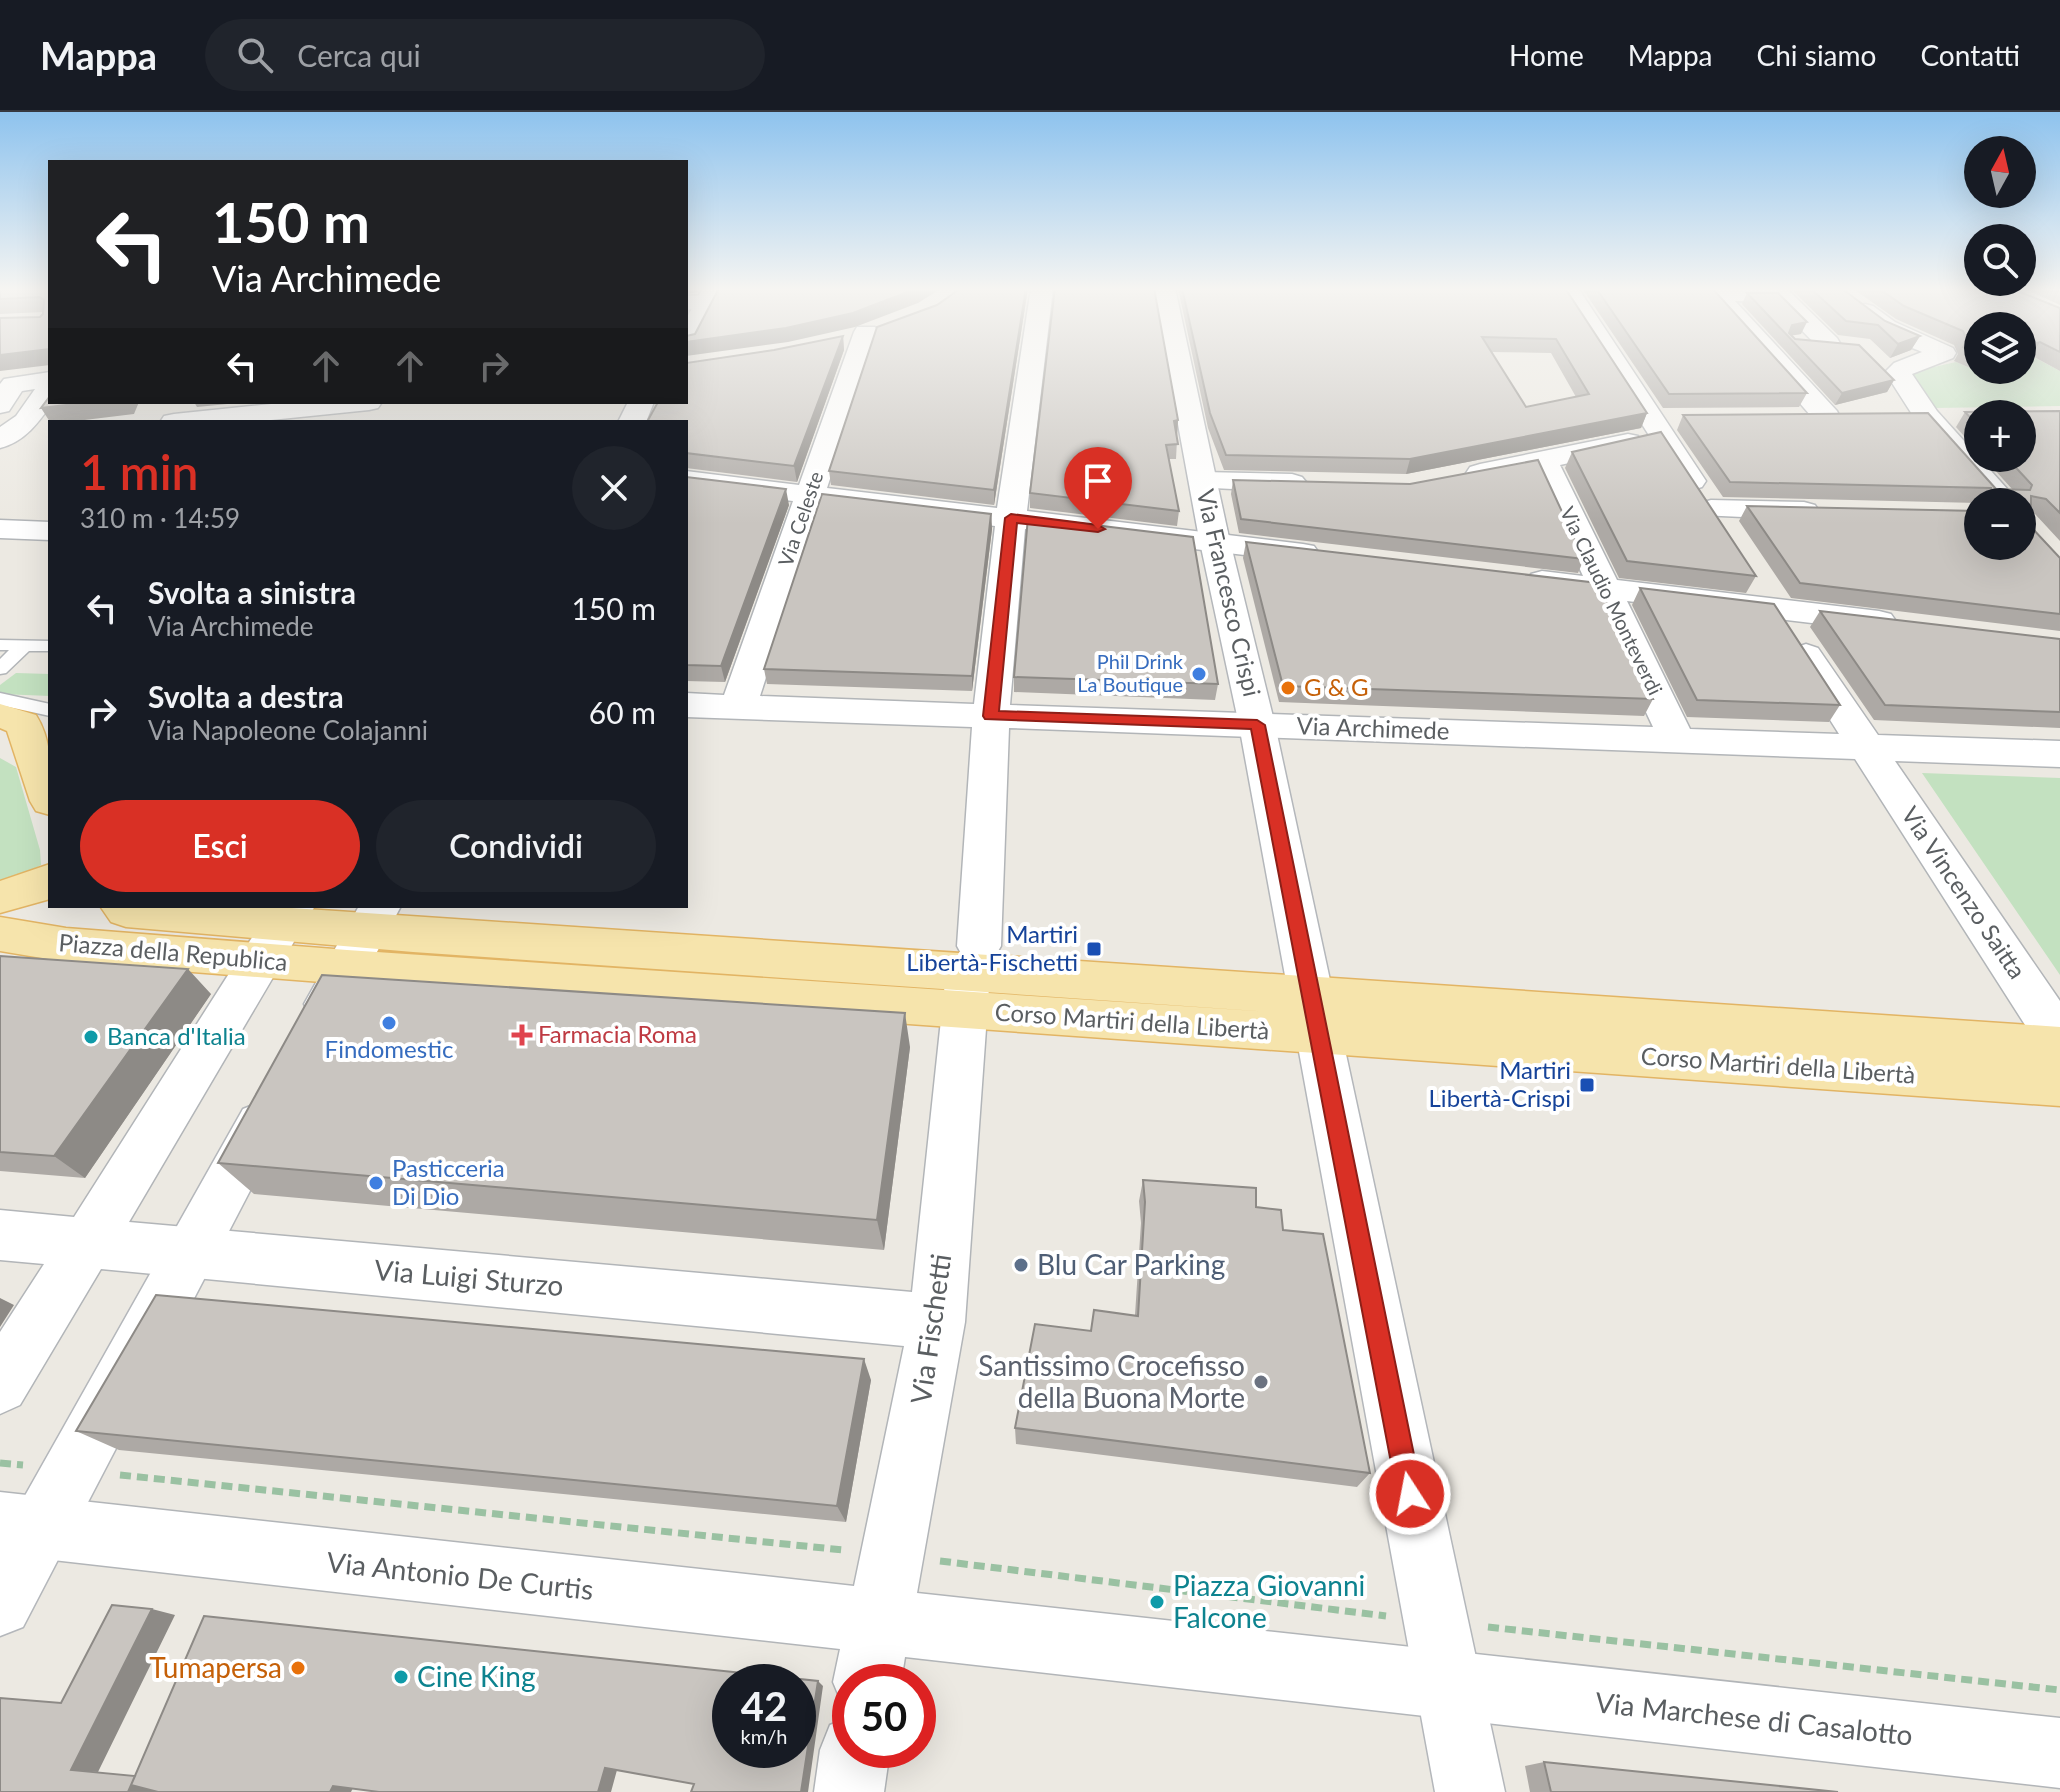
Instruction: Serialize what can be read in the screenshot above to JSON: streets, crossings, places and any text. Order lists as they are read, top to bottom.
{
  "streets": {
    "main road": ["Piazza della Republica", "Corso Martiri della Libertà"],
    "street": [
      "Via Celeste",
      "Via Francesco Crispi",
      "Via Claudio Monteverdi",
      "Via Archimede",
      "Via Vincenzo Saitta",
      "Via Luigi Sturzo",
      "Via Fischetti",
      "Via Antonio De Curtis",
      "Via Marchese di Casalotto"
    ]
  },
  "crossings": [
    ["Via Celeste", "Via Archimede"],
    ["Via Francesco Crispi", "Via Archimede"],
    ["Via Francesco Crispi", "Corso Martiri della Libertà"],
    ["Via Francesco Crispi", "Via Antonio De Curtis"],
    ["Via Francesco Crispi", "Via Marchese di Casalotto"],
    ["Via Claudio Monteverdi", "Via Archimede"],
    ["Via Archimede", "Via Vincenzo Saitta"],
    ["Via Archimede", "Via Fischetti"],
    ["Piazza della Republica", "Corso Martiri della Libertà"],
    ["Corso Martiri della Libertà", "Via Fischetti"],
    ["Via Luigi Sturzo", "Via Fischetti"],
    ["Via Fischetti", "Via Antonio De Curtis"],
    ["Via Antonio De Curtis", "Via Marchese di Casalotto"]
  ],
  "places": {
    "other": [
      "Phil Drink La Boutique",
      "G & G",
      "Findomestic",
      "Banca d'Italia",
      "Pasticceria Di Dio",
      "Blu Car Parking",
      "Santissimo Crocefisso della Buona Morte",
      "Piazza Giovanni Falcone",
      "Tumapersa",
      "Cine King"
    ],
    "transit": ["Martiri Libertà-Fischetti", "Martiri Libertà-Crispi"],
    "health": ["Farmacia Roma"]
  },
  "north": "top",
  "page": {
    "header": "Mappa",
    "search": "Cerca qui",
    "nav": [
      "Home",
      "Mappa",
      "Chi siamo",
      "Contatti"
    ],
    "map_buttons": ["+", "−"],
    "turn": ["150 m", "Via Archimede"],
    "heading": ["1 min", "310 m · 14:59"],
    "list": [
      {
        "name": "Svolta a sinistra",
        "note": "Via Archimede",
        "value": "150 m"
      },
      {
        "name": "Svolta a destra",
        "note": "Via Napoleone Colajanni",
        "value": "60 m"
      }
    ],
    "buttons": ["Esci", "Condividi"],
    "speed": "42 km/h",
    "limit": "50"
  }
}
